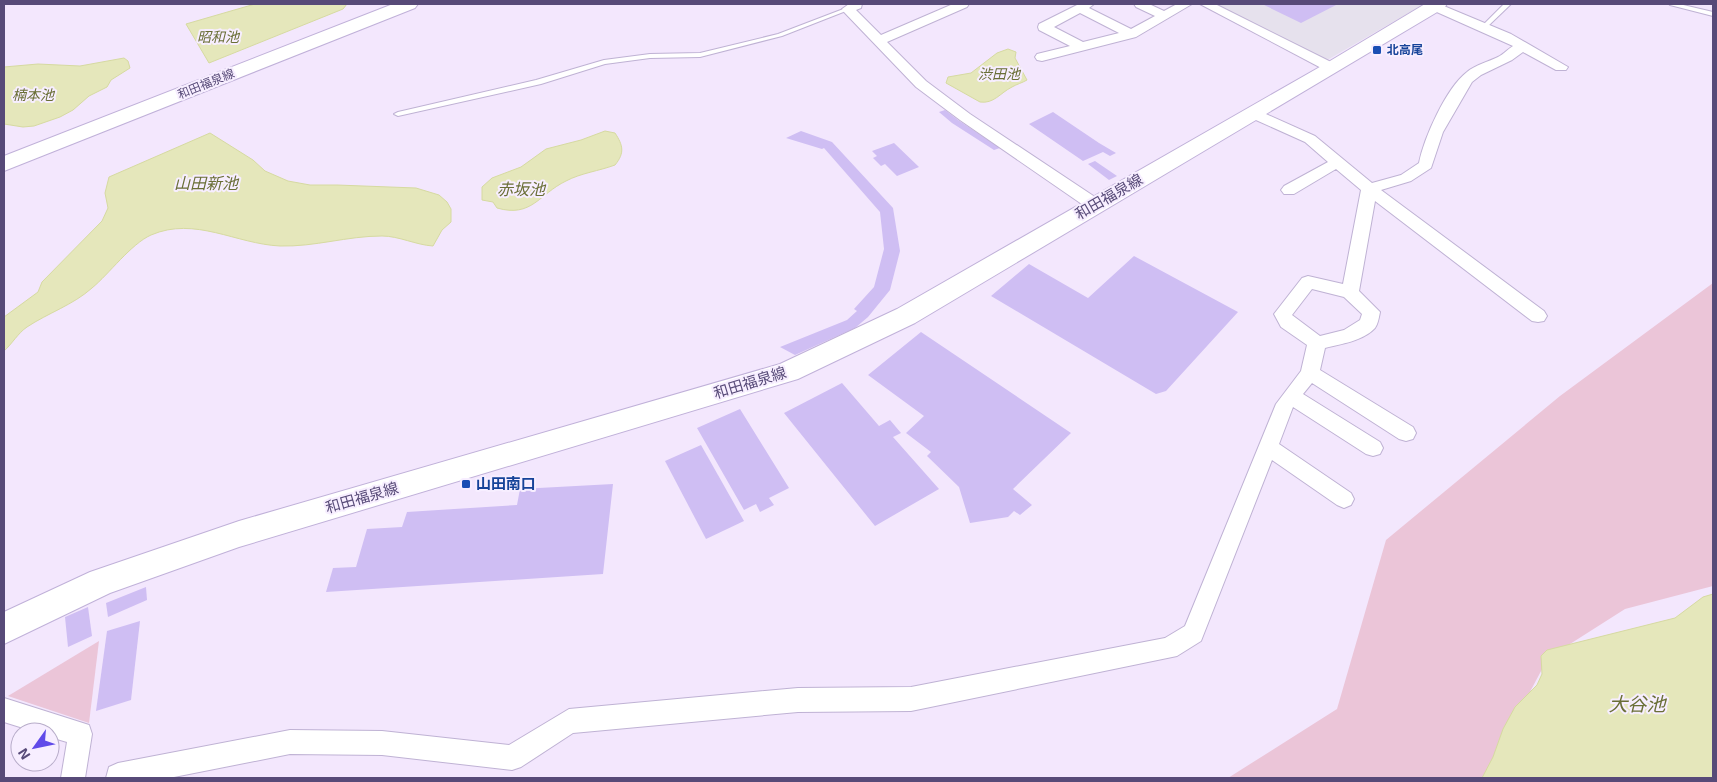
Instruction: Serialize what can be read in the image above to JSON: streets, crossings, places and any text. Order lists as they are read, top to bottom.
{
  "streets": {
    "main road": ["和田福泉線"]
  },
  "water": [
    "昭和池",
    "渋田池",
    "楠本池",
    "山田新池",
    "赤坂池",
    "大谷池"
  ],
  "places": {
    "transit": ["北高尾", "山田南口"]
  },
  "north": "bottom left"
}
